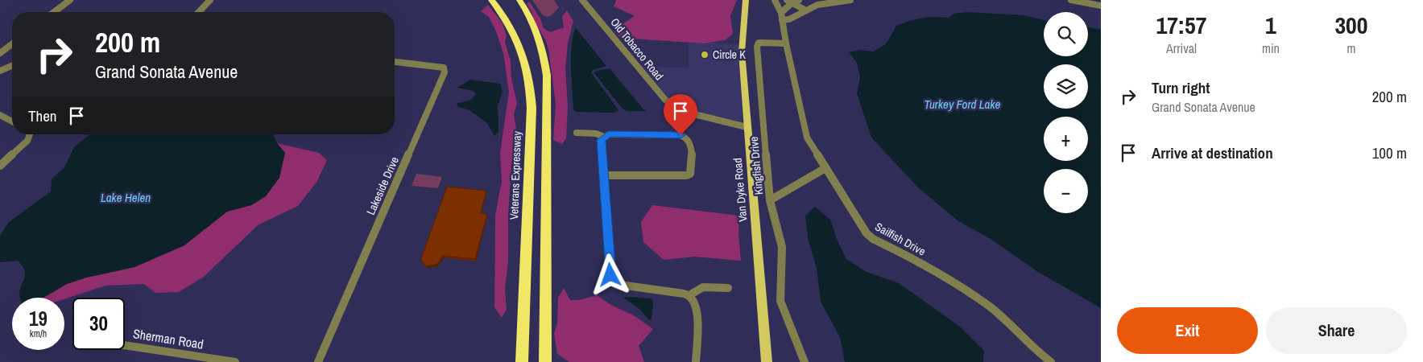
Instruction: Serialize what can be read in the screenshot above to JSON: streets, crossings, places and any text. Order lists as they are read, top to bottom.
{
  "streets": {
    "highway": ["Veterans Expressway"],
    "main road": ["Van Dyke Road"],
    "street": [
      "Old Tobacco Road",
      "Kingfish Drive",
      "Lakeside Drive",
      "Sailfish Drive",
      "Sherman Road"
    ]
  },
  "crossings": [
    ["Old Tobacco Road", "Van Dyke Road"],
    ["Kingfish Drive", "Sailfish Drive"]
  ],
  "water": ["Turkey Ford Lake", "Lake Helen"],
  "places": ["Circle K"],
  "page": {
    "eta": [
      "17:57",
      "Arrival",
      "1",
      "min",
      "300",
      "m"
    ],
    "map_buttons": ["+", "−"],
    "turn": ["200 m", "Grand Sonata Avenue"],
    "list": [
      {
        "name": "Turn right",
        "note": "Grand Sonata Avenue",
        "value": "200 m"
      },
      {
        "name": "Arrive at destination",
        "value": "100 m"
      }
    ],
    "then": "Then",
    "speed": "19 km/h",
    "limit": "30",
    "buttons": ["Exit", "Share"]
  }
}
